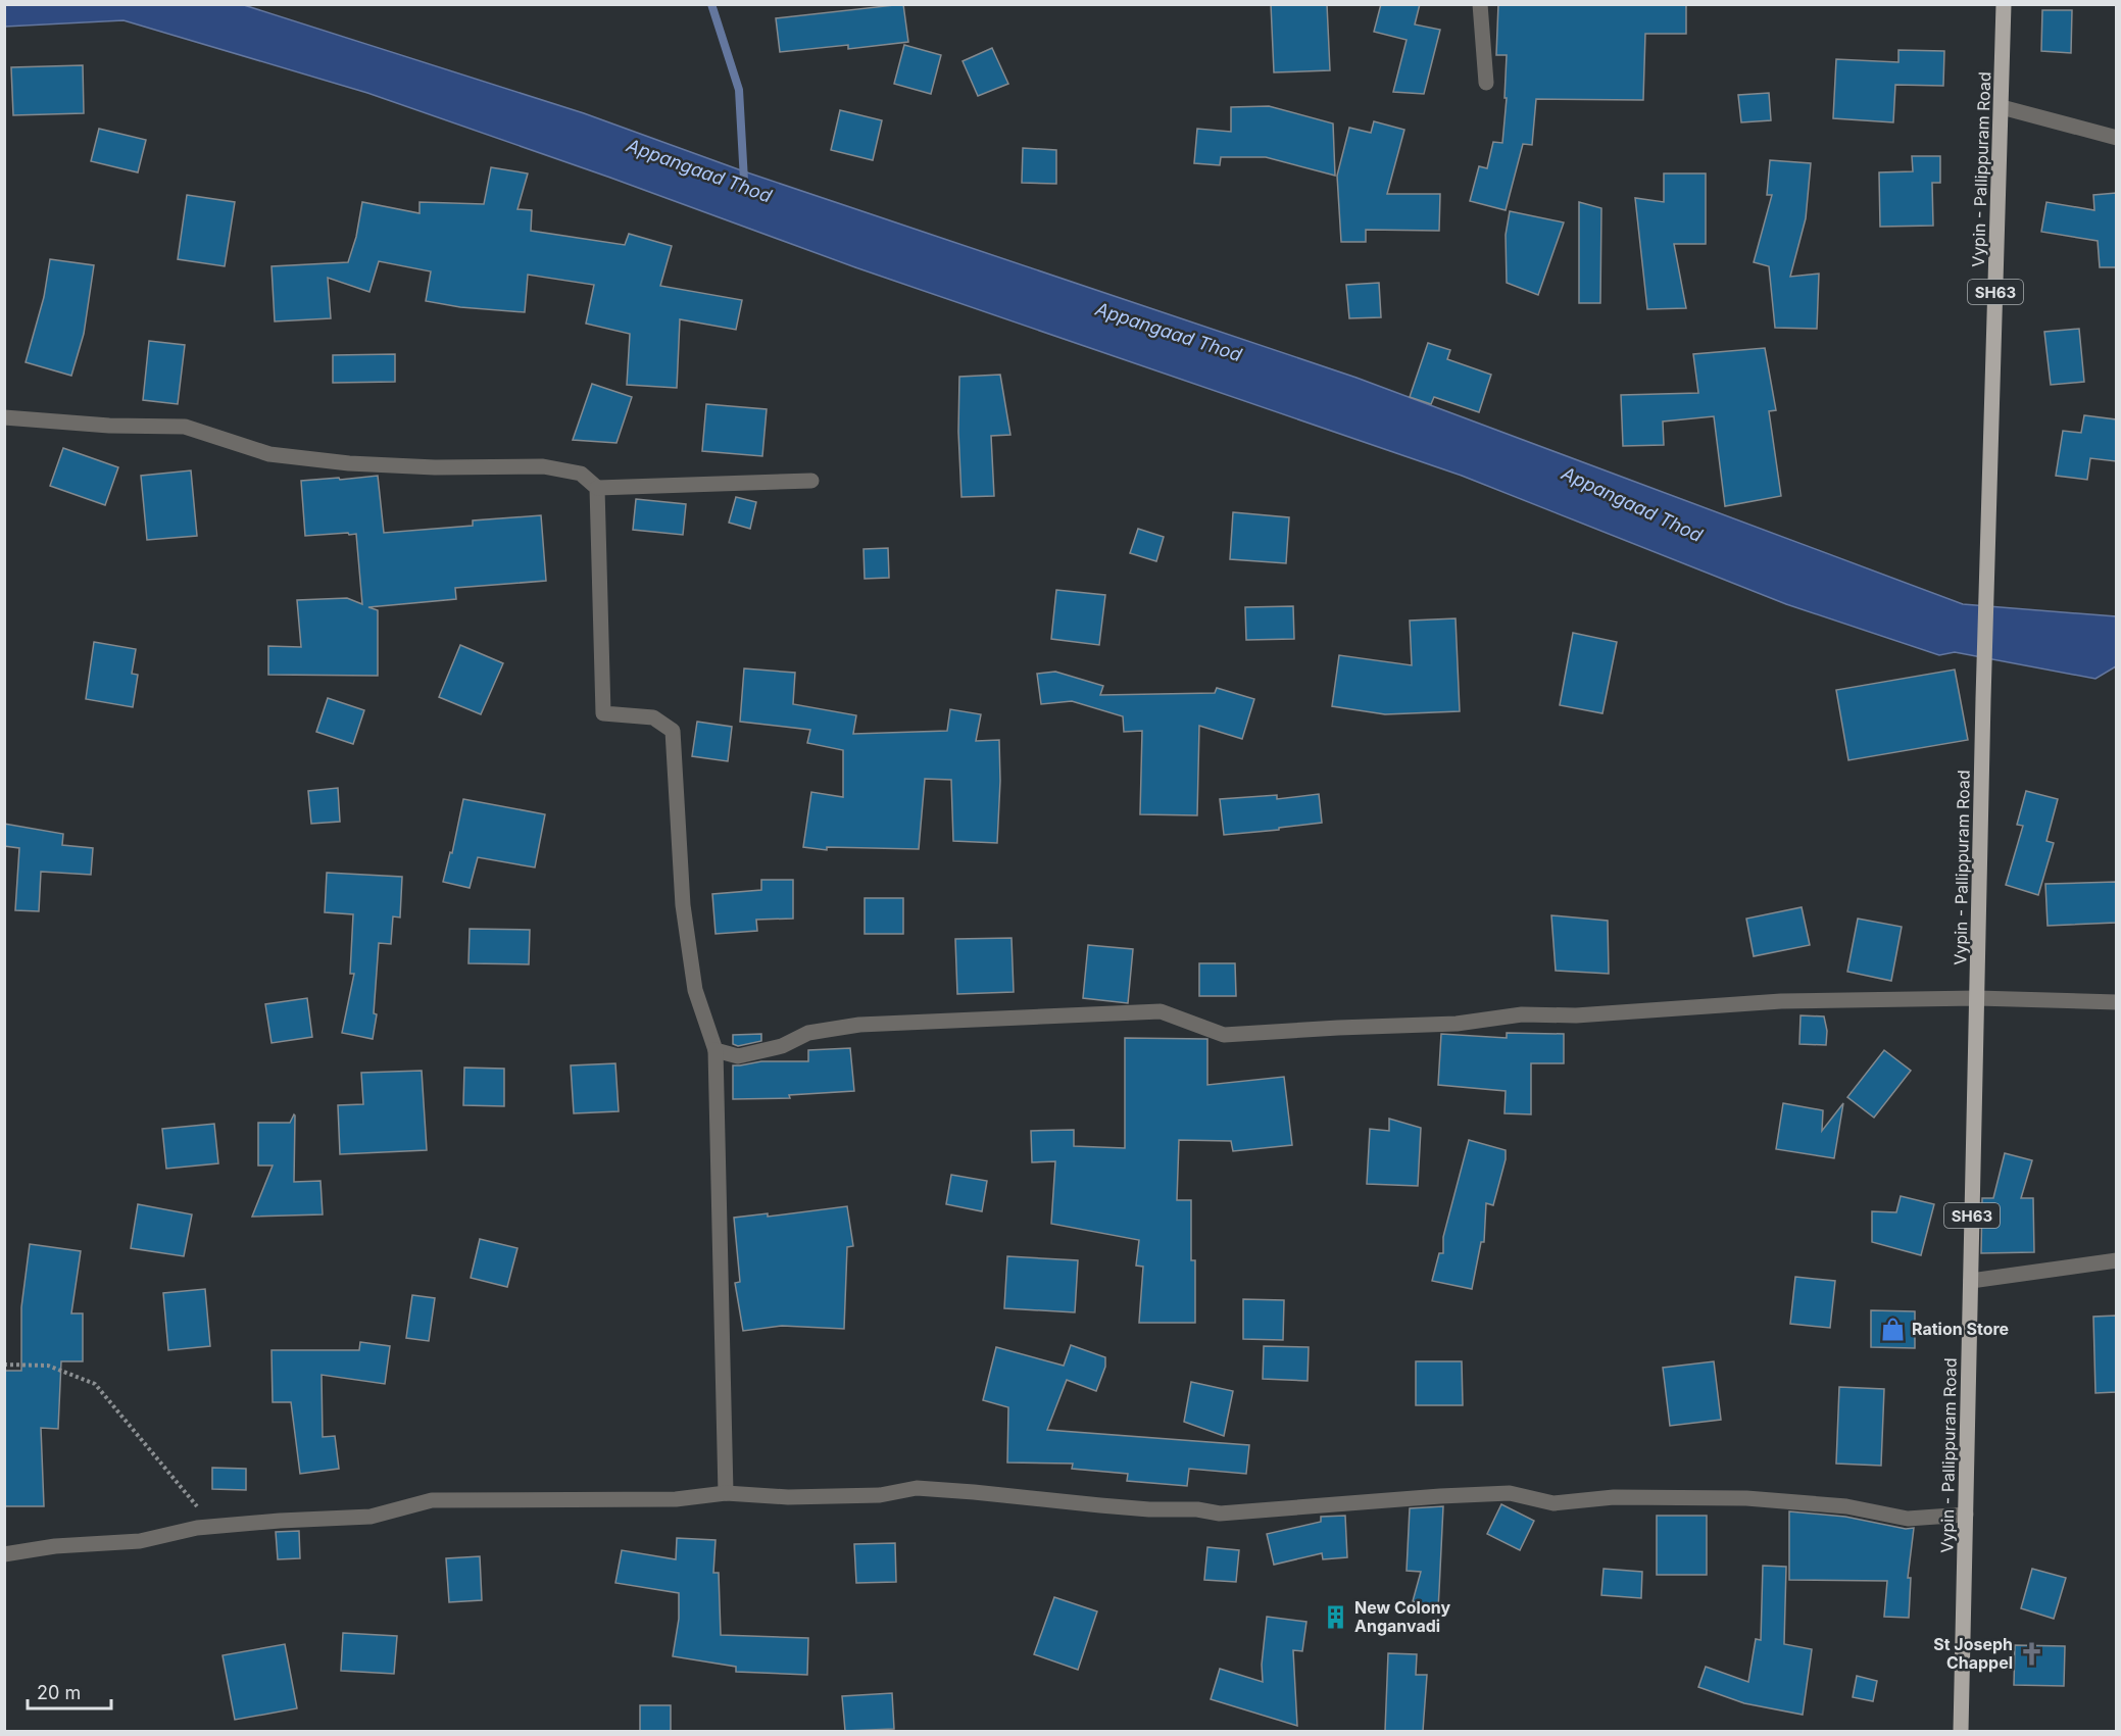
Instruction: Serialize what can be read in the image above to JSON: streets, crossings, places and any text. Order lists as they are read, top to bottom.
{
  "streets": {
    "main road": ["Vypin - Pallippuram Road", "SH63"]
  },
  "water": ["Appangaad Thod"],
  "places": {
    "shop": ["Ration Store"],
    "building": ["New Colony Anganvadi"],
    "church": ["St Joseph Chappel"]
  },
  "scale_bar": "20 m"
}
